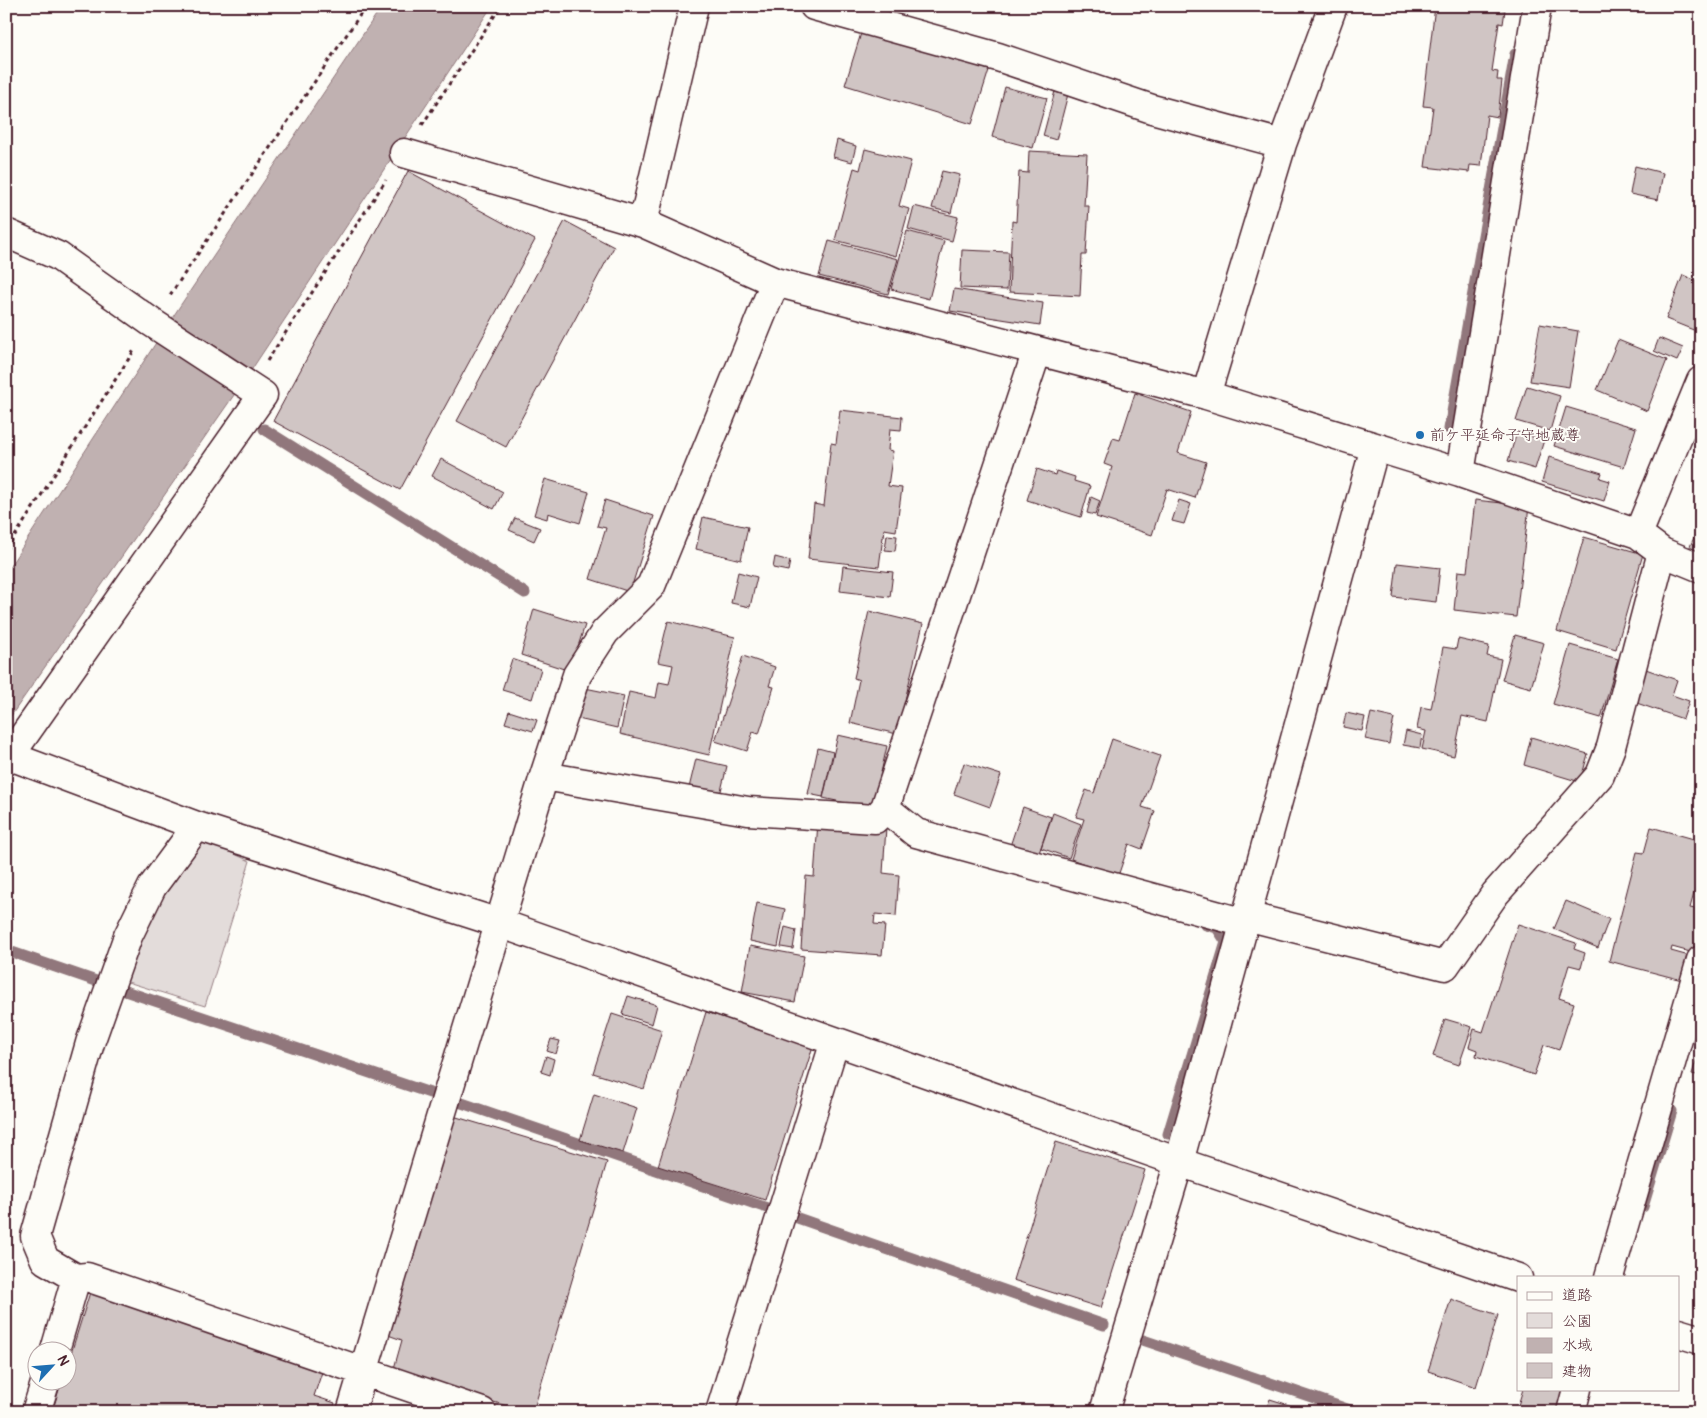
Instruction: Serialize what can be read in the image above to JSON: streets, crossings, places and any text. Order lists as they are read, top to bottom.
{
  "places": ["前ケ平延命子守地蔵尊"],
  "legend": [
    "道路",
    "公園",
    "水域",
    "建物"
  ],
  "north": "top right"
}
